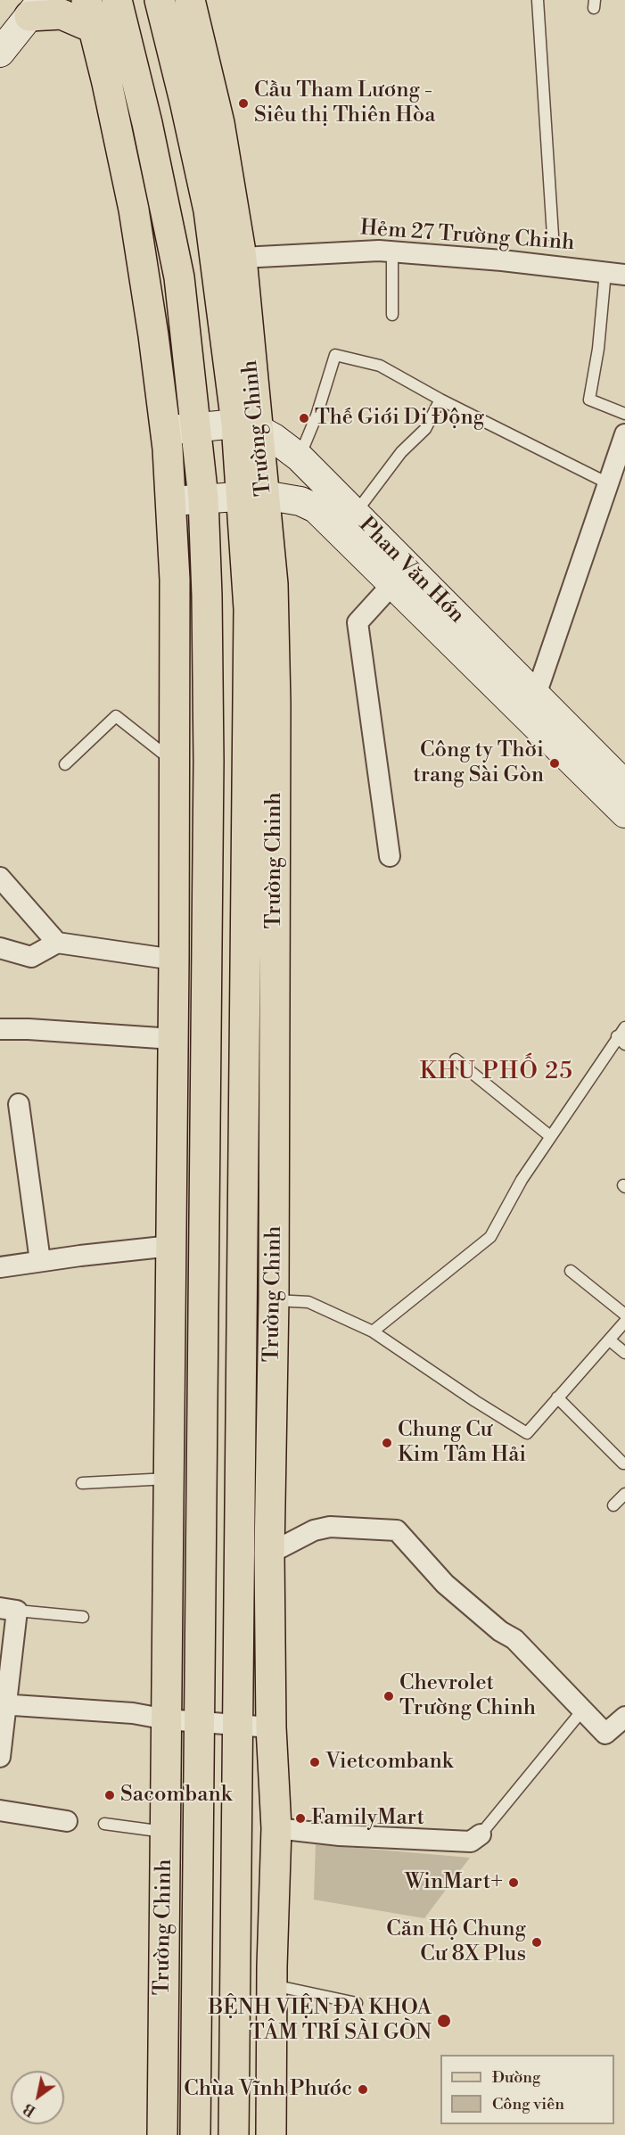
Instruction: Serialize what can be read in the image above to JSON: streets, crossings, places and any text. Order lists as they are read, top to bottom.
{
  "streets": {
    "main road": ["Trường Chinh", "Phan Văn Hớn"],
    "street": ["Hẻm 27 Trường Chinh"]
  },
  "crossings": [
    ["Hẻm 27 Trường Chinh", "Trường Chinh"],
    ["Trường Chinh", "Phan Văn Hớn"]
  ],
  "districts": ["KHU PHỐ 25"],
  "places": [
    "Cầu Tham Lương - Siêu thị Thiên Hòa",
    "Thế Giới Di Động",
    "Công ty Thời trang Sài Gòn",
    "Chung Cư Kim Tâm Hải",
    "Chevrolet Trường Chinh",
    "Vietcombank",
    "Sacombank",
    "FamilyMart",
    "WinMart+",
    "Căn Hộ Chung Cư 8X Plus",
    "BỆNH VIỆN ĐA KHOA TÂM TRÍ SÀI GÒN",
    "Chùa Vĩnh Phước"
  ],
  "legend": ["Đường", "Công viên"],
  "north": "bottom left"
}
